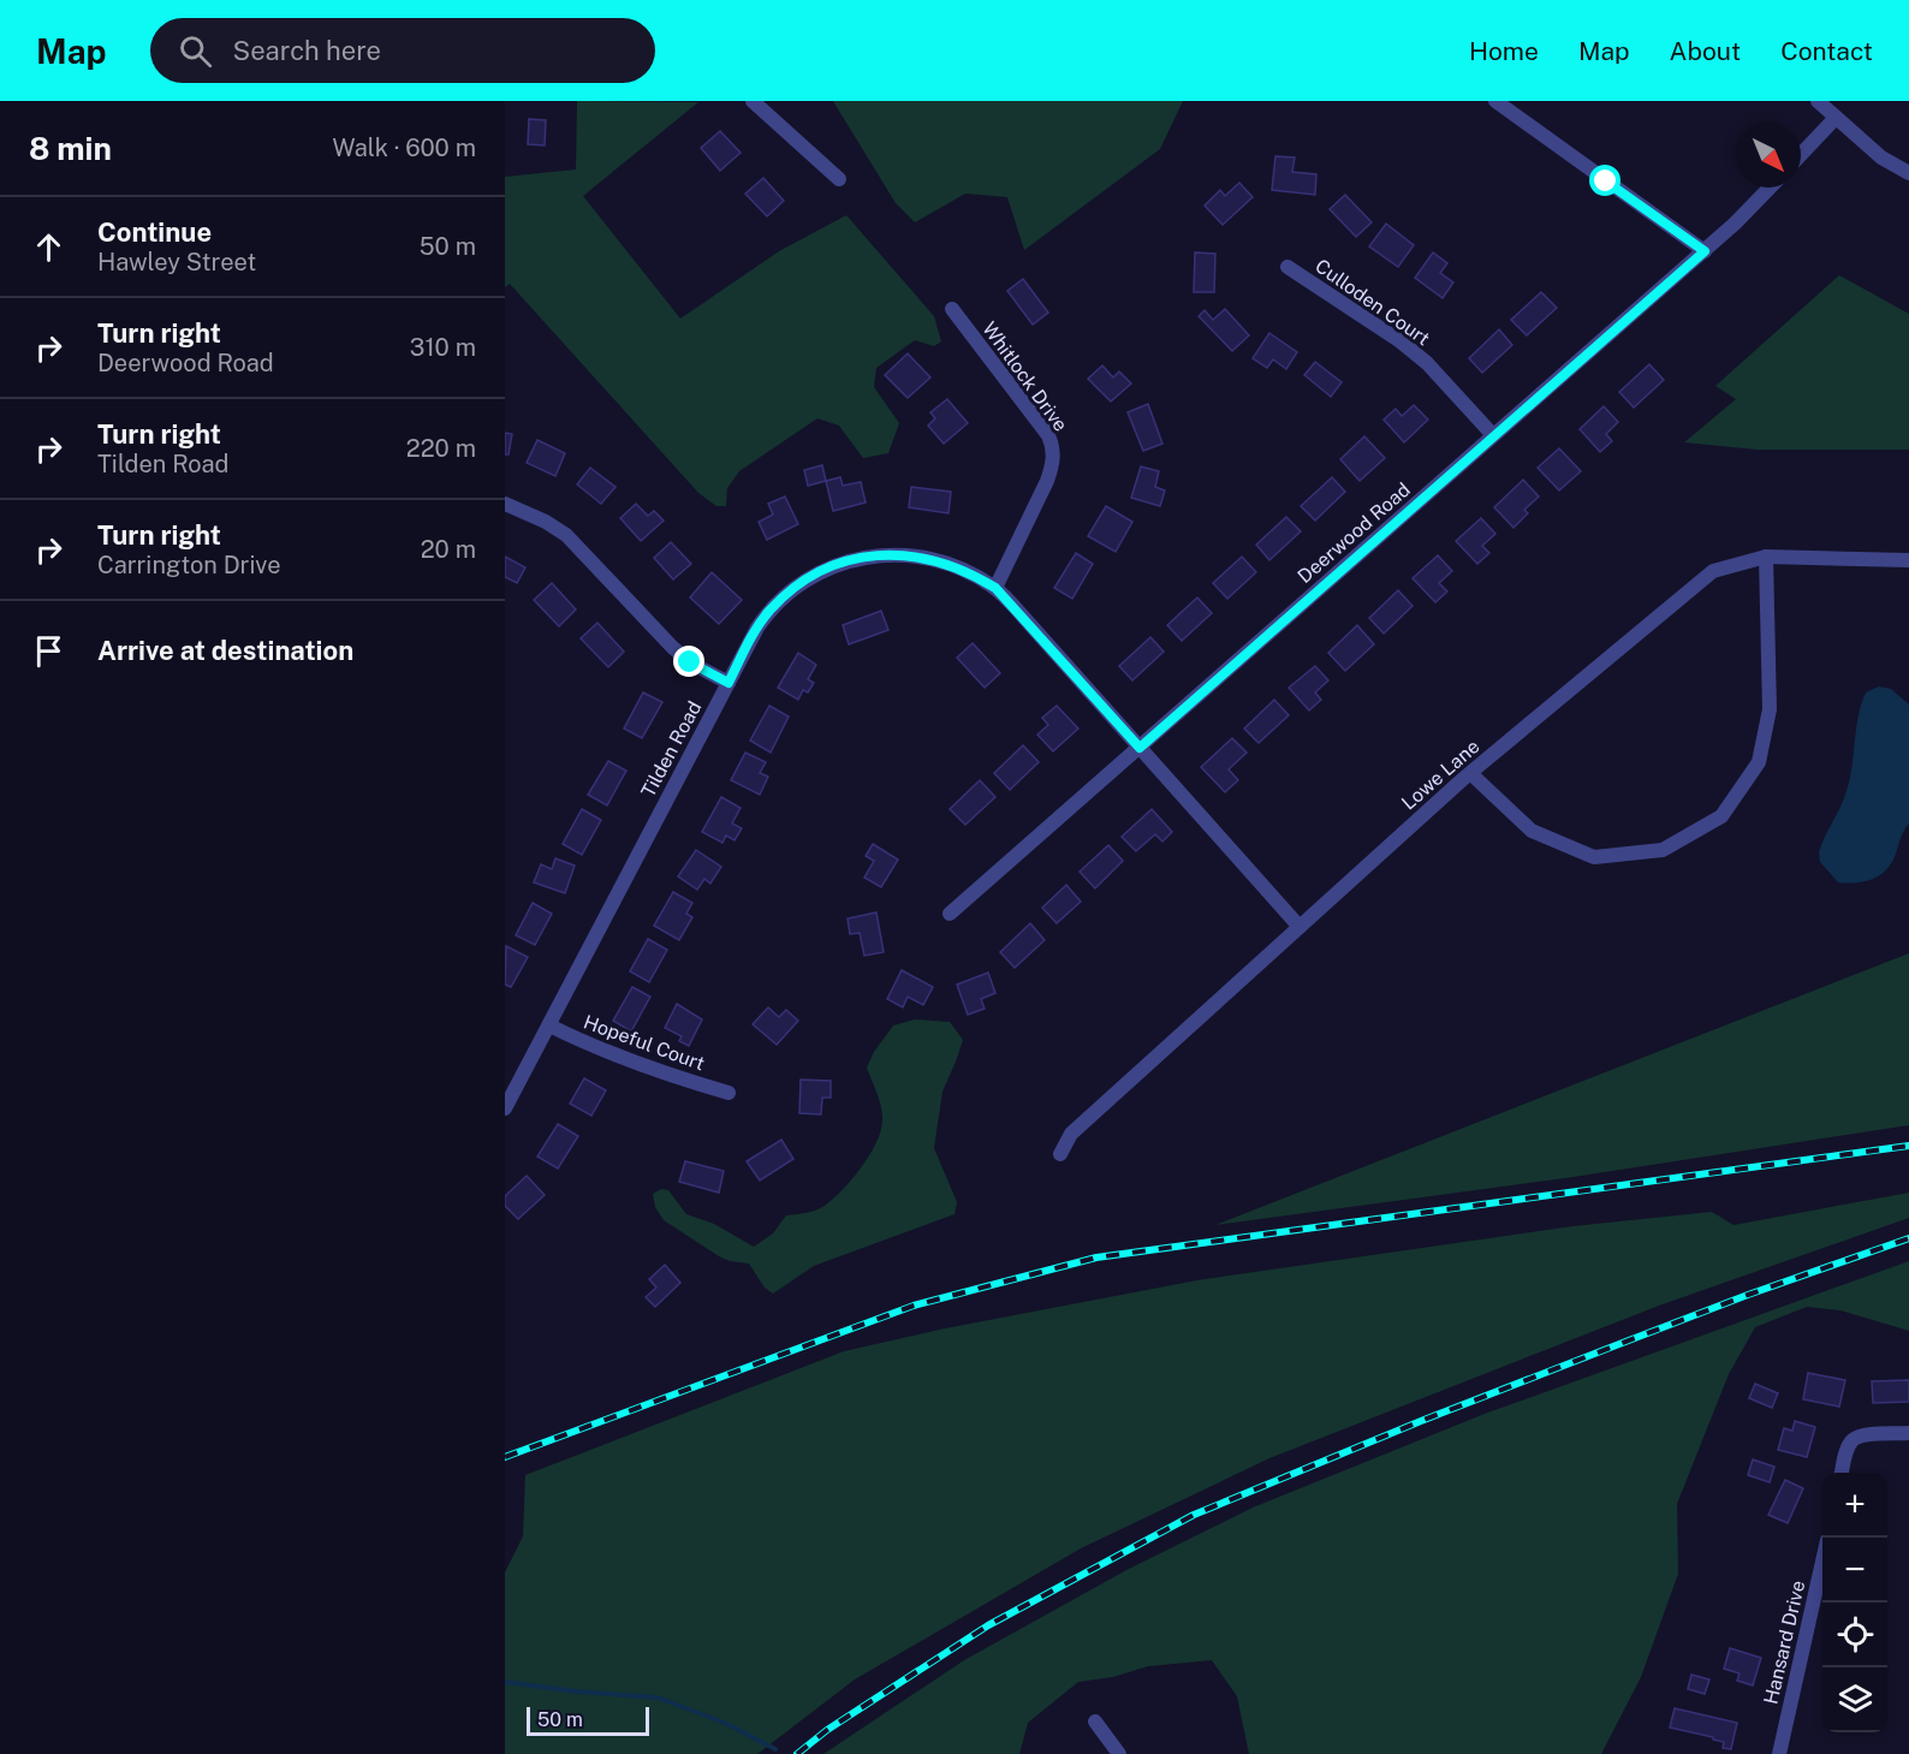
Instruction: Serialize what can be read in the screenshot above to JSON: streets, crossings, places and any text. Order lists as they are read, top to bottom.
{
  "streets": {
    "street": [
      "Culloden Court",
      "Whitlock Drive",
      "Deerwood Road",
      "Tilden Road",
      "Lowe Lane",
      "Hopeful Court",
      "Hansard Drive"
    ]
  },
  "crossings": [
    ["Culloden Court", "Deerwood Road"],
    ["Whitlock Drive", "Tilden Road"],
    ["Deerwood Road", "Tilden Road"],
    ["Tilden Road", "Lowe Lane"],
    ["Tilden Road", "Hopeful Court"]
  ],
  "scale_bar": "50 m",
  "north": "bottom right",
  "page": {
    "header": "Map",
    "search": "Search here",
    "nav": [
      "Home",
      "Map",
      "About",
      "Contact"
    ],
    "heading": ["8 min", "Walk · 600 m"],
    "list": [
      ["Continue", "Hawley Street", "50 m"],
      ["Turn right", "Deerwood Road", "310 m"],
      ["Turn right", "Tilden Road", "220 m"],
      ["Turn right", "Carrington Drive", "20 m"],
      "Arrive at destination"
    ],
    "map_buttons": ["+", "−"],
    "scale": "50 m"
  }
}
